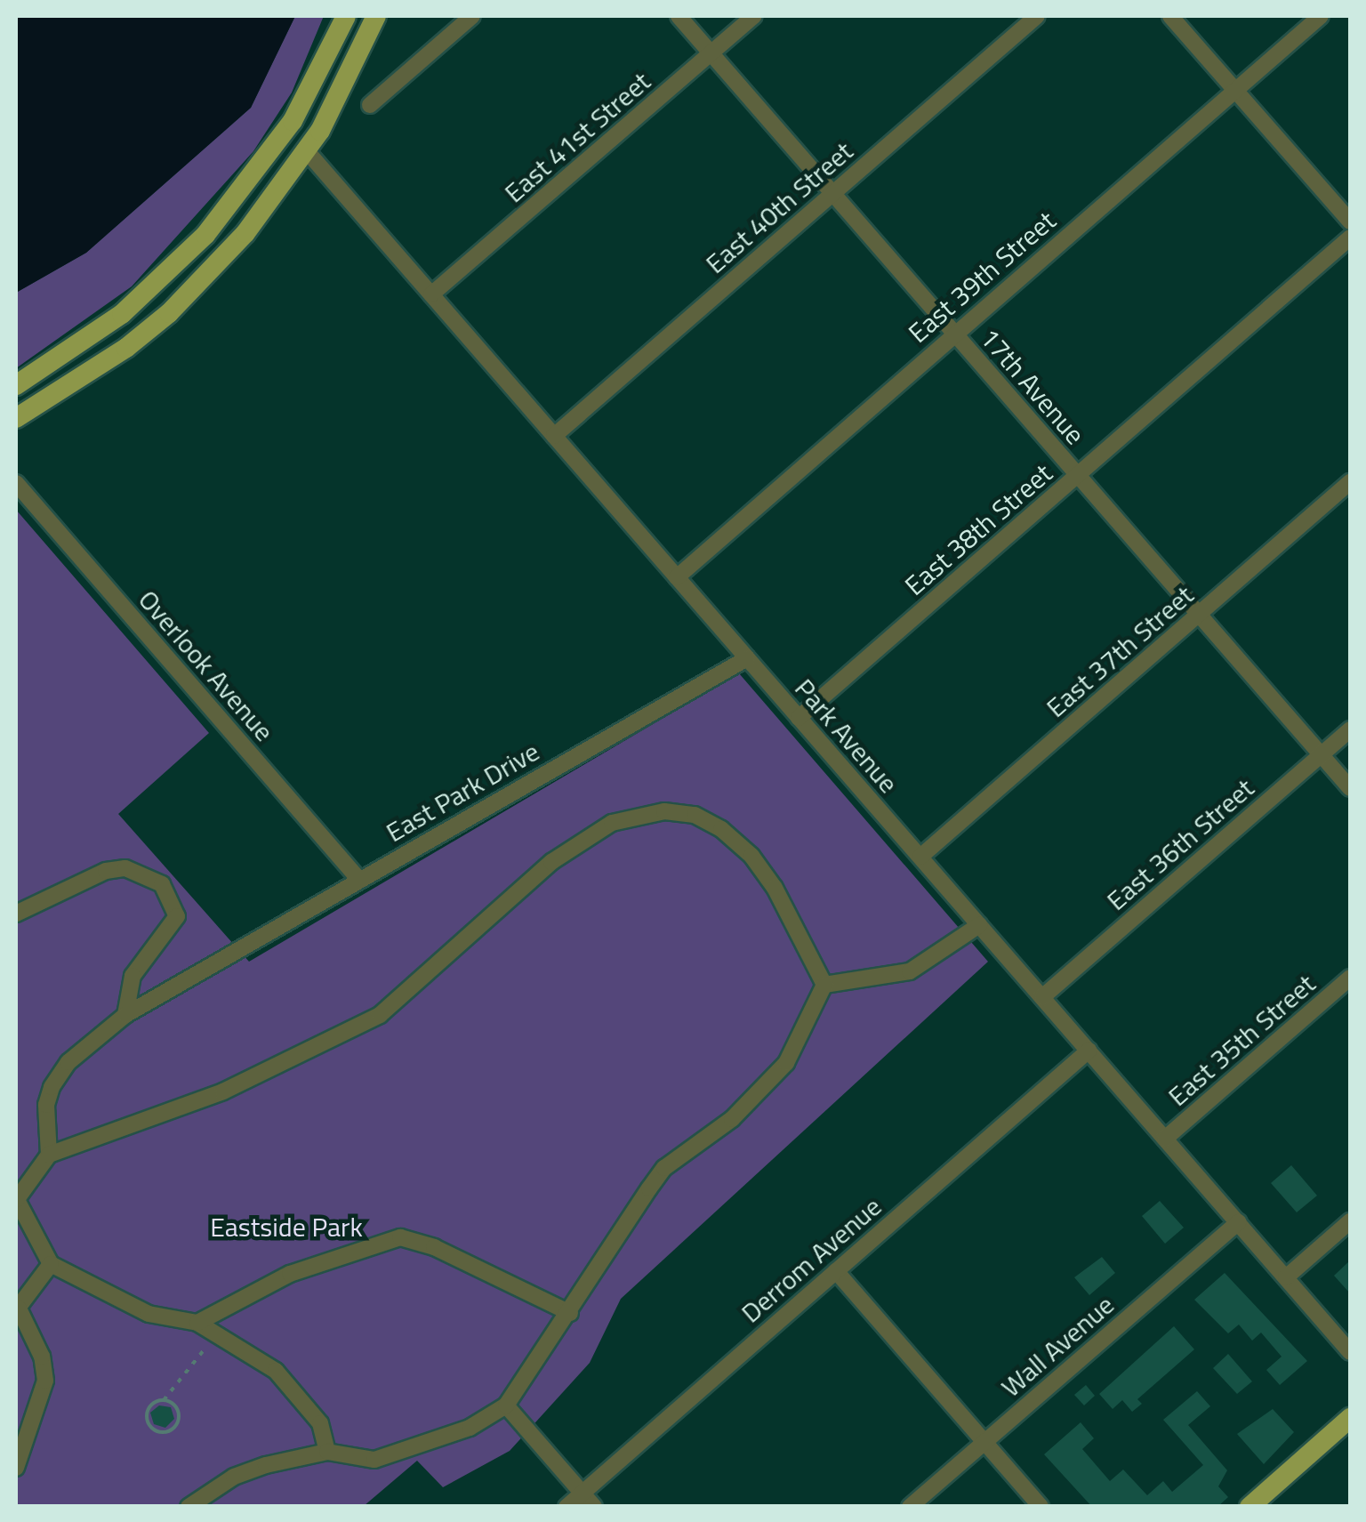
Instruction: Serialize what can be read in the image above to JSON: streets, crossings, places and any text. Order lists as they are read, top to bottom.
{
  "streets": {
    "street": [
      "East 41st Street",
      "East 40th Street",
      "East 39th Street",
      "17th Avenue",
      "East 38th Street",
      "East 37th Street",
      "Overlook Avenue",
      "Park Avenue",
      "East Park Drive",
      "East 36th Street",
      "East 35th Street",
      "Derrom Avenue",
      "Wall Avenue"
    ]
  },
  "crossings": [
    ["East 41st Street", "17th Avenue"],
    ["East 41st Street", "Park Avenue"],
    ["East 40th Street", "17th Avenue"],
    ["East 40th Street", "Park Avenue"],
    ["East 39th Street", "17th Avenue"],
    ["East 39th Street", "Park Avenue"],
    ["17th Avenue", "East 38th Street"],
    ["17th Avenue", "East 37th Street"],
    ["17th Avenue", "East 36th Street"],
    ["East 38th Street", "Park Avenue"],
    ["East 37th Street", "Park Avenue"],
    ["Overlook Avenue", "East Park Drive"],
    ["Park Avenue", "East Park Drive"],
    ["Park Avenue", "East 36th Street"],
    ["Park Avenue", "East 35th Street"],
    ["Park Avenue", "Derrom Avenue"],
    ["Park Avenue", "Wall Avenue"]
  ],
  "parks": ["Eastside Park"]
}
